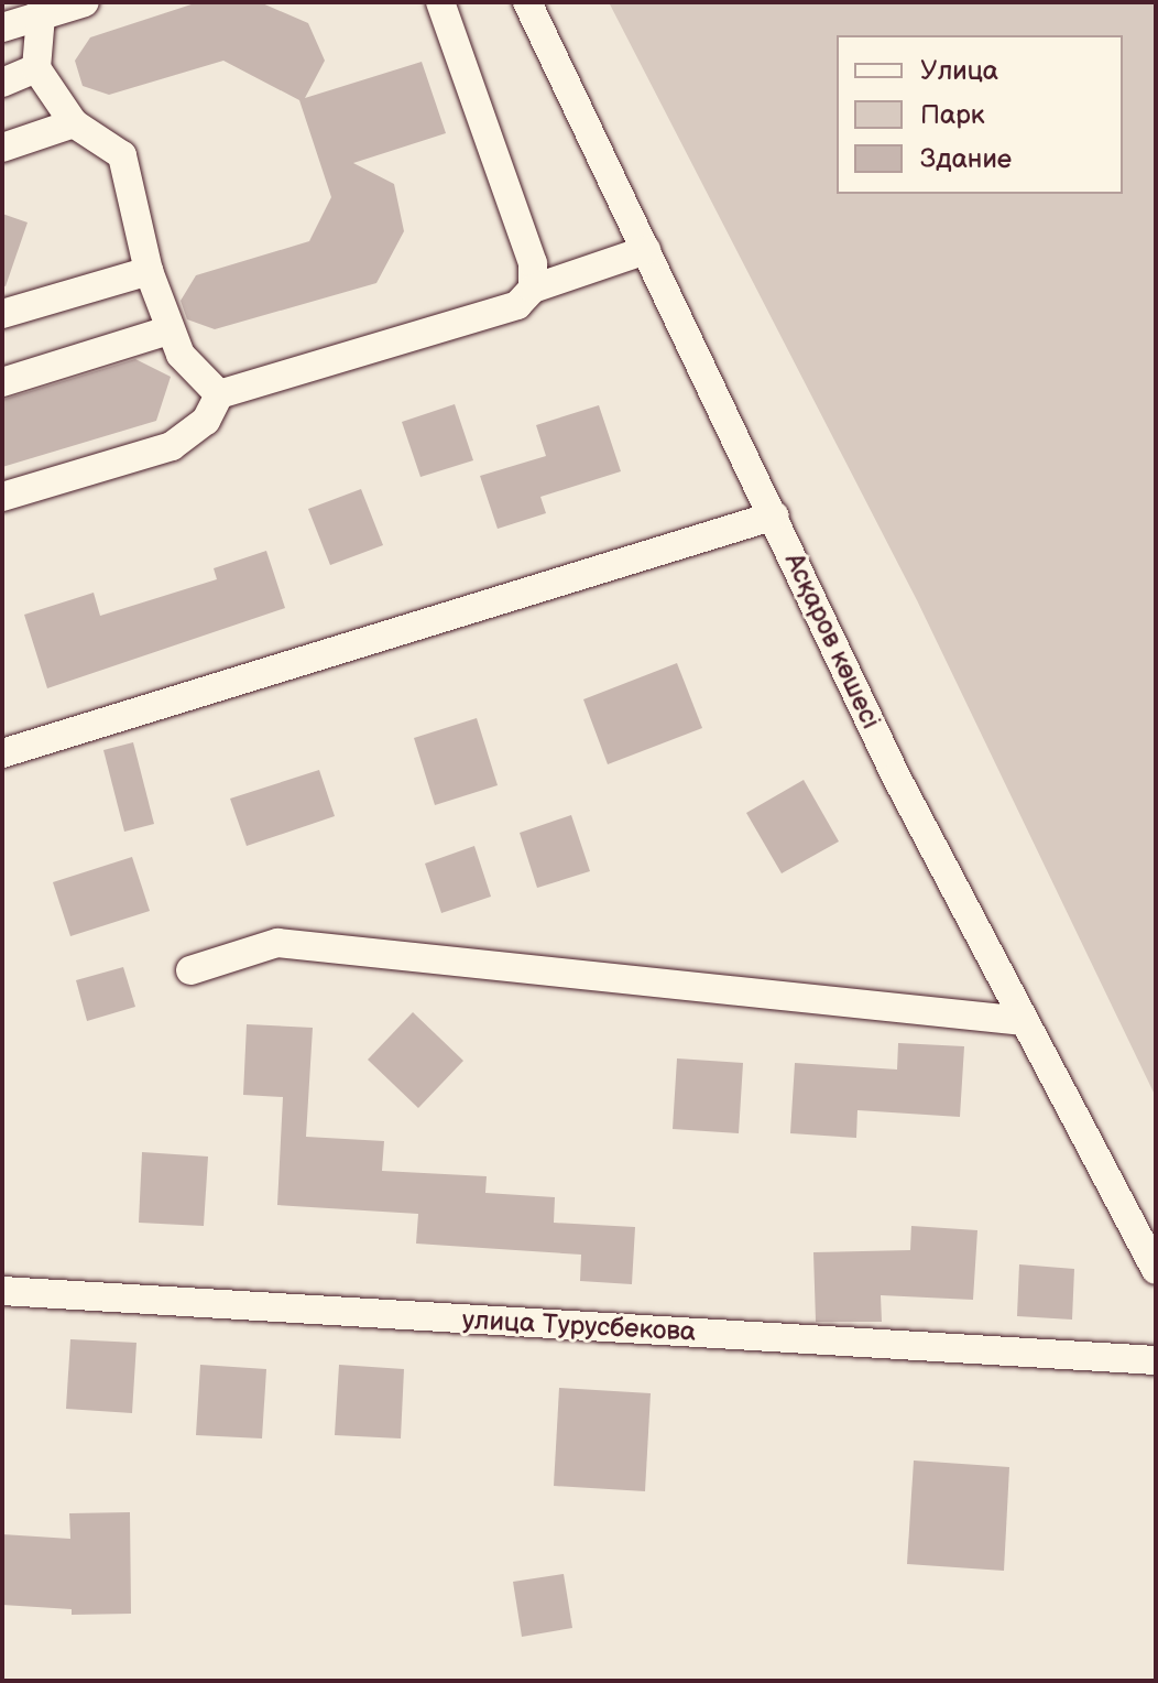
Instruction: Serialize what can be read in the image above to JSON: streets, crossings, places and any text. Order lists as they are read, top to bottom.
{
  "streets": {
    "street": ["Асқаров көшесі", "улица Турусбекова"]
  },
  "legend": ["Улица", "Парк", "Здание"]
}
